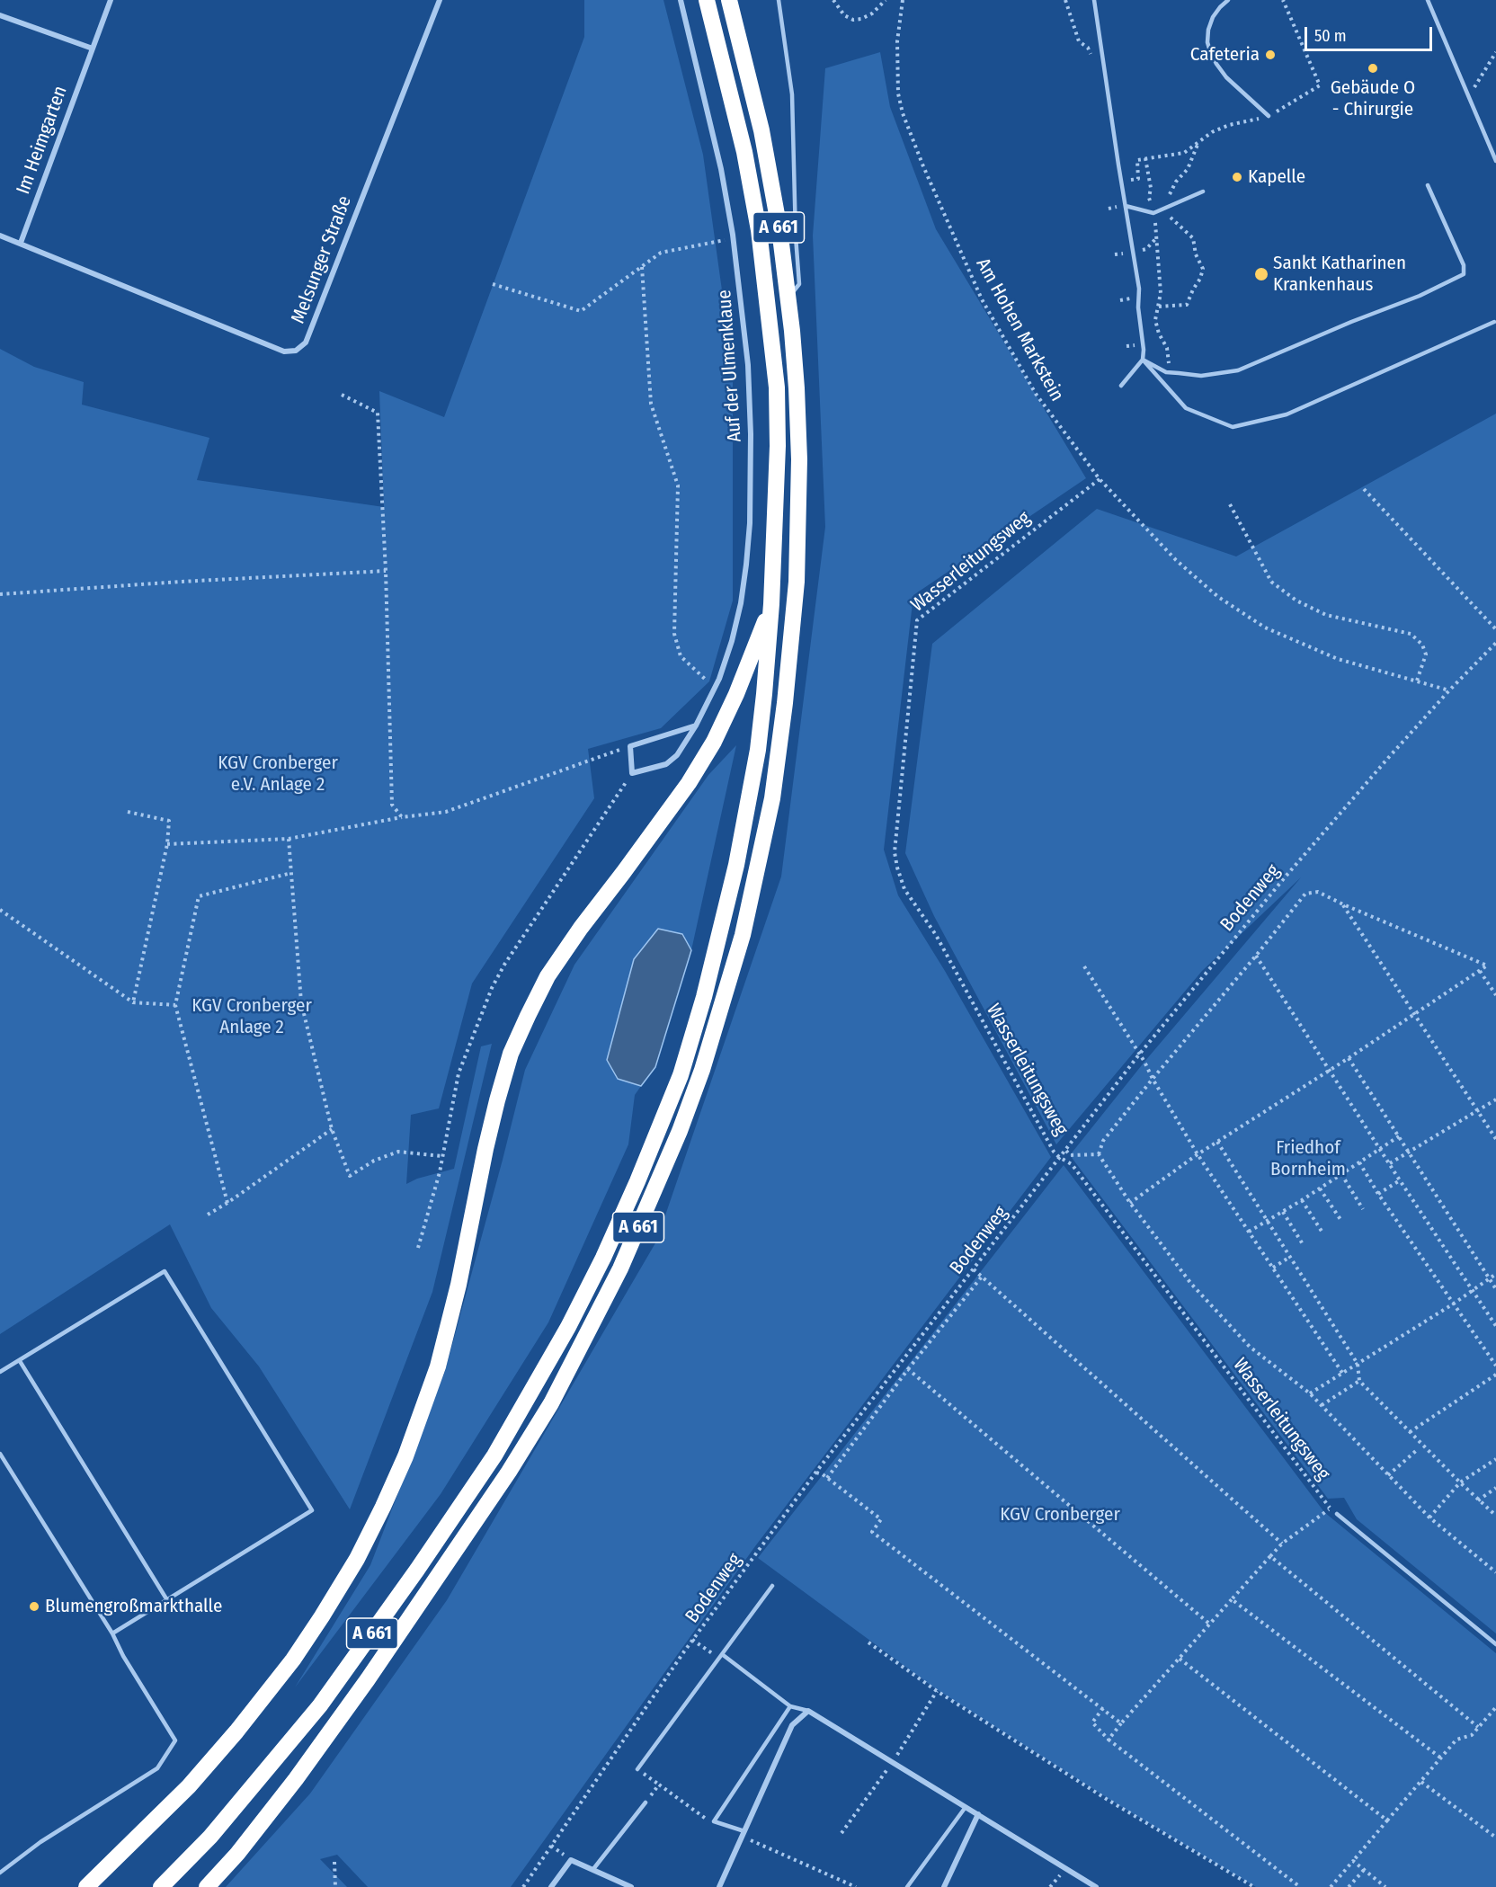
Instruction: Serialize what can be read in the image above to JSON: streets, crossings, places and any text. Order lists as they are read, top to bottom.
{
  "streets": {
    "highway": ["A 661"],
    "street": ["Im Heimgarten", "Melsunger Straße", "Auf der Ulmenklaue"],
    "path": ["Am Hohen Markstein", "Wasserleitungsweg", "Bodenweg"]
  },
  "crossings": [
    ["Im Heimgarten", "Melsunger Straße"],
    ["Am Hohen Markstein", "Wasserleitungsweg"],
    ["Am Hohen Markstein", "Bodenweg"],
    ["Wasserleitungsweg", "Bodenweg"]
  ],
  "parks": [
    "KGV Cronberger e.V. Anlage 2",
    "KGV Cronberger Anlage 2",
    "Friedhof Bornheim",
    "KGV Cronberger"
  ],
  "places": [
    "Cafeteria",
    "Gebäude O - Chirurgie",
    "Kapelle",
    "Sankt Katharinen Krankenhaus",
    "Blumengroßmarkthalle"
  ],
  "scale_bar": "50 m"
}
